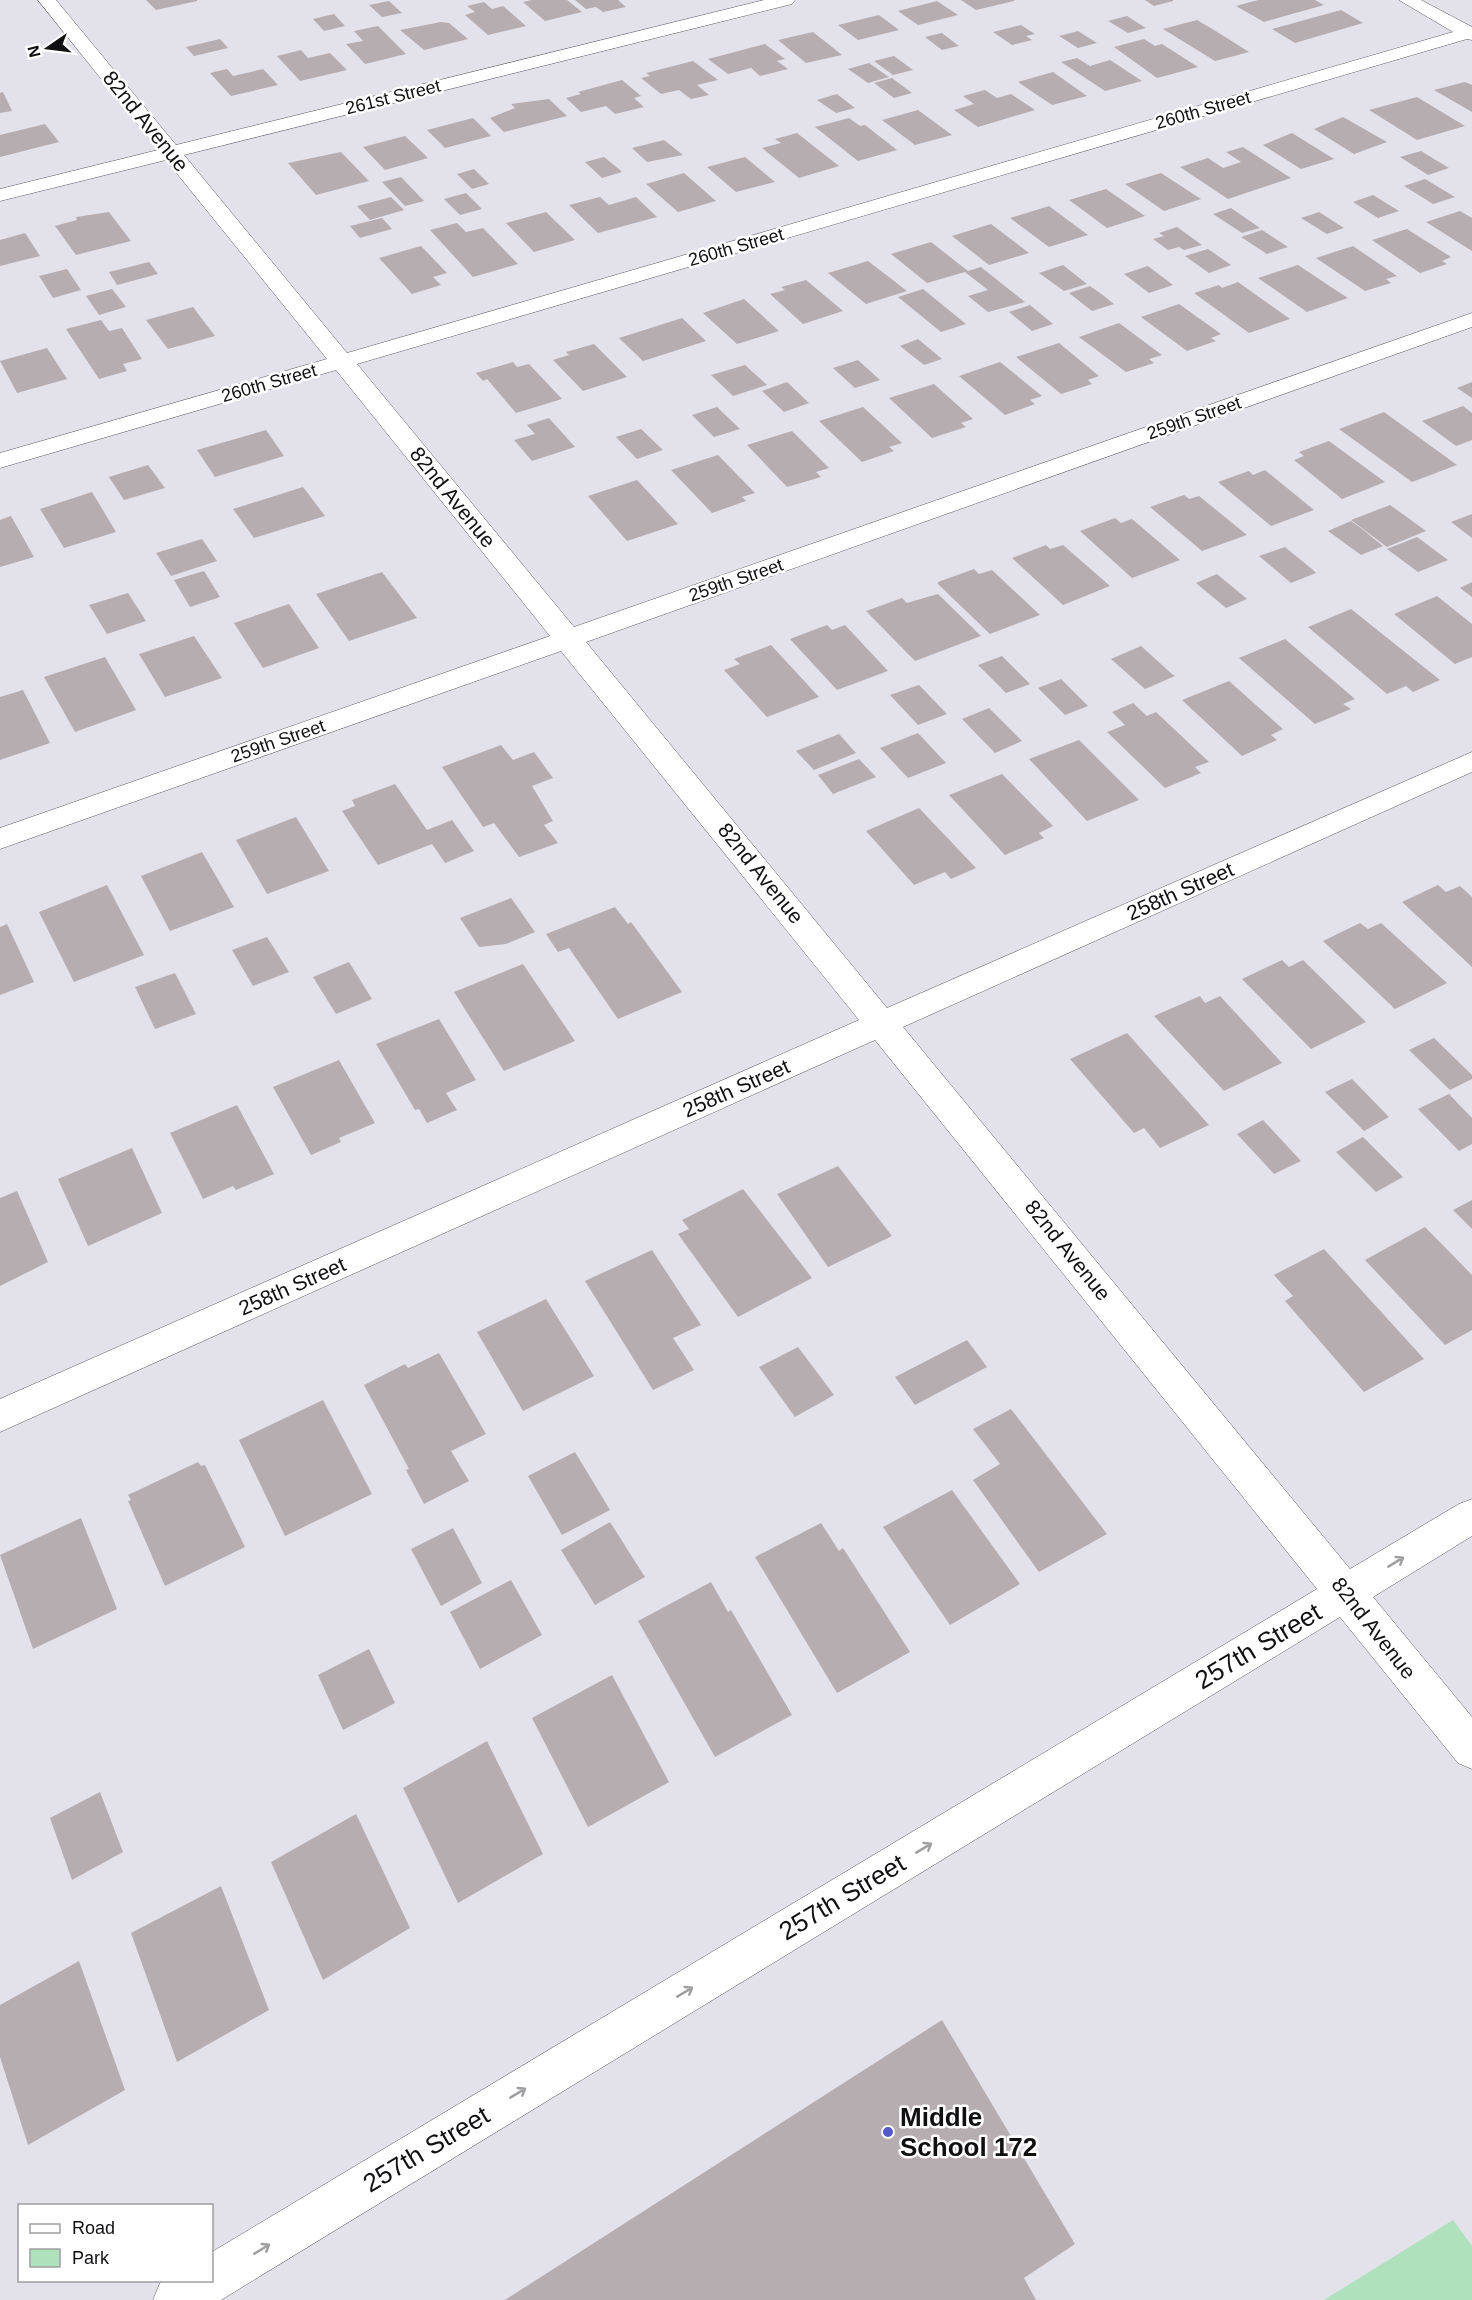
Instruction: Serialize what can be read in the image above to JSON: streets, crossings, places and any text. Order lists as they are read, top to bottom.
{
  "streets": {
    "street": [
      "261st Street",
      "260th Street",
      "82nd Avenue",
      "259th Street",
      "258th Street",
      "257th Street"
    ]
  },
  "crossings": [
    ["261st Street", "82nd Avenue"],
    ["260th Street", "82nd Avenue"],
    ["82nd Avenue", "259th Street"],
    ["82nd Avenue", "258th Street"],
    ["82nd Avenue", "257th Street"]
  ],
  "one_way": ["257th Street"],
  "places": ["Middle School 172"],
  "legend": ["Road", "Park"],
  "north": "left"
}
